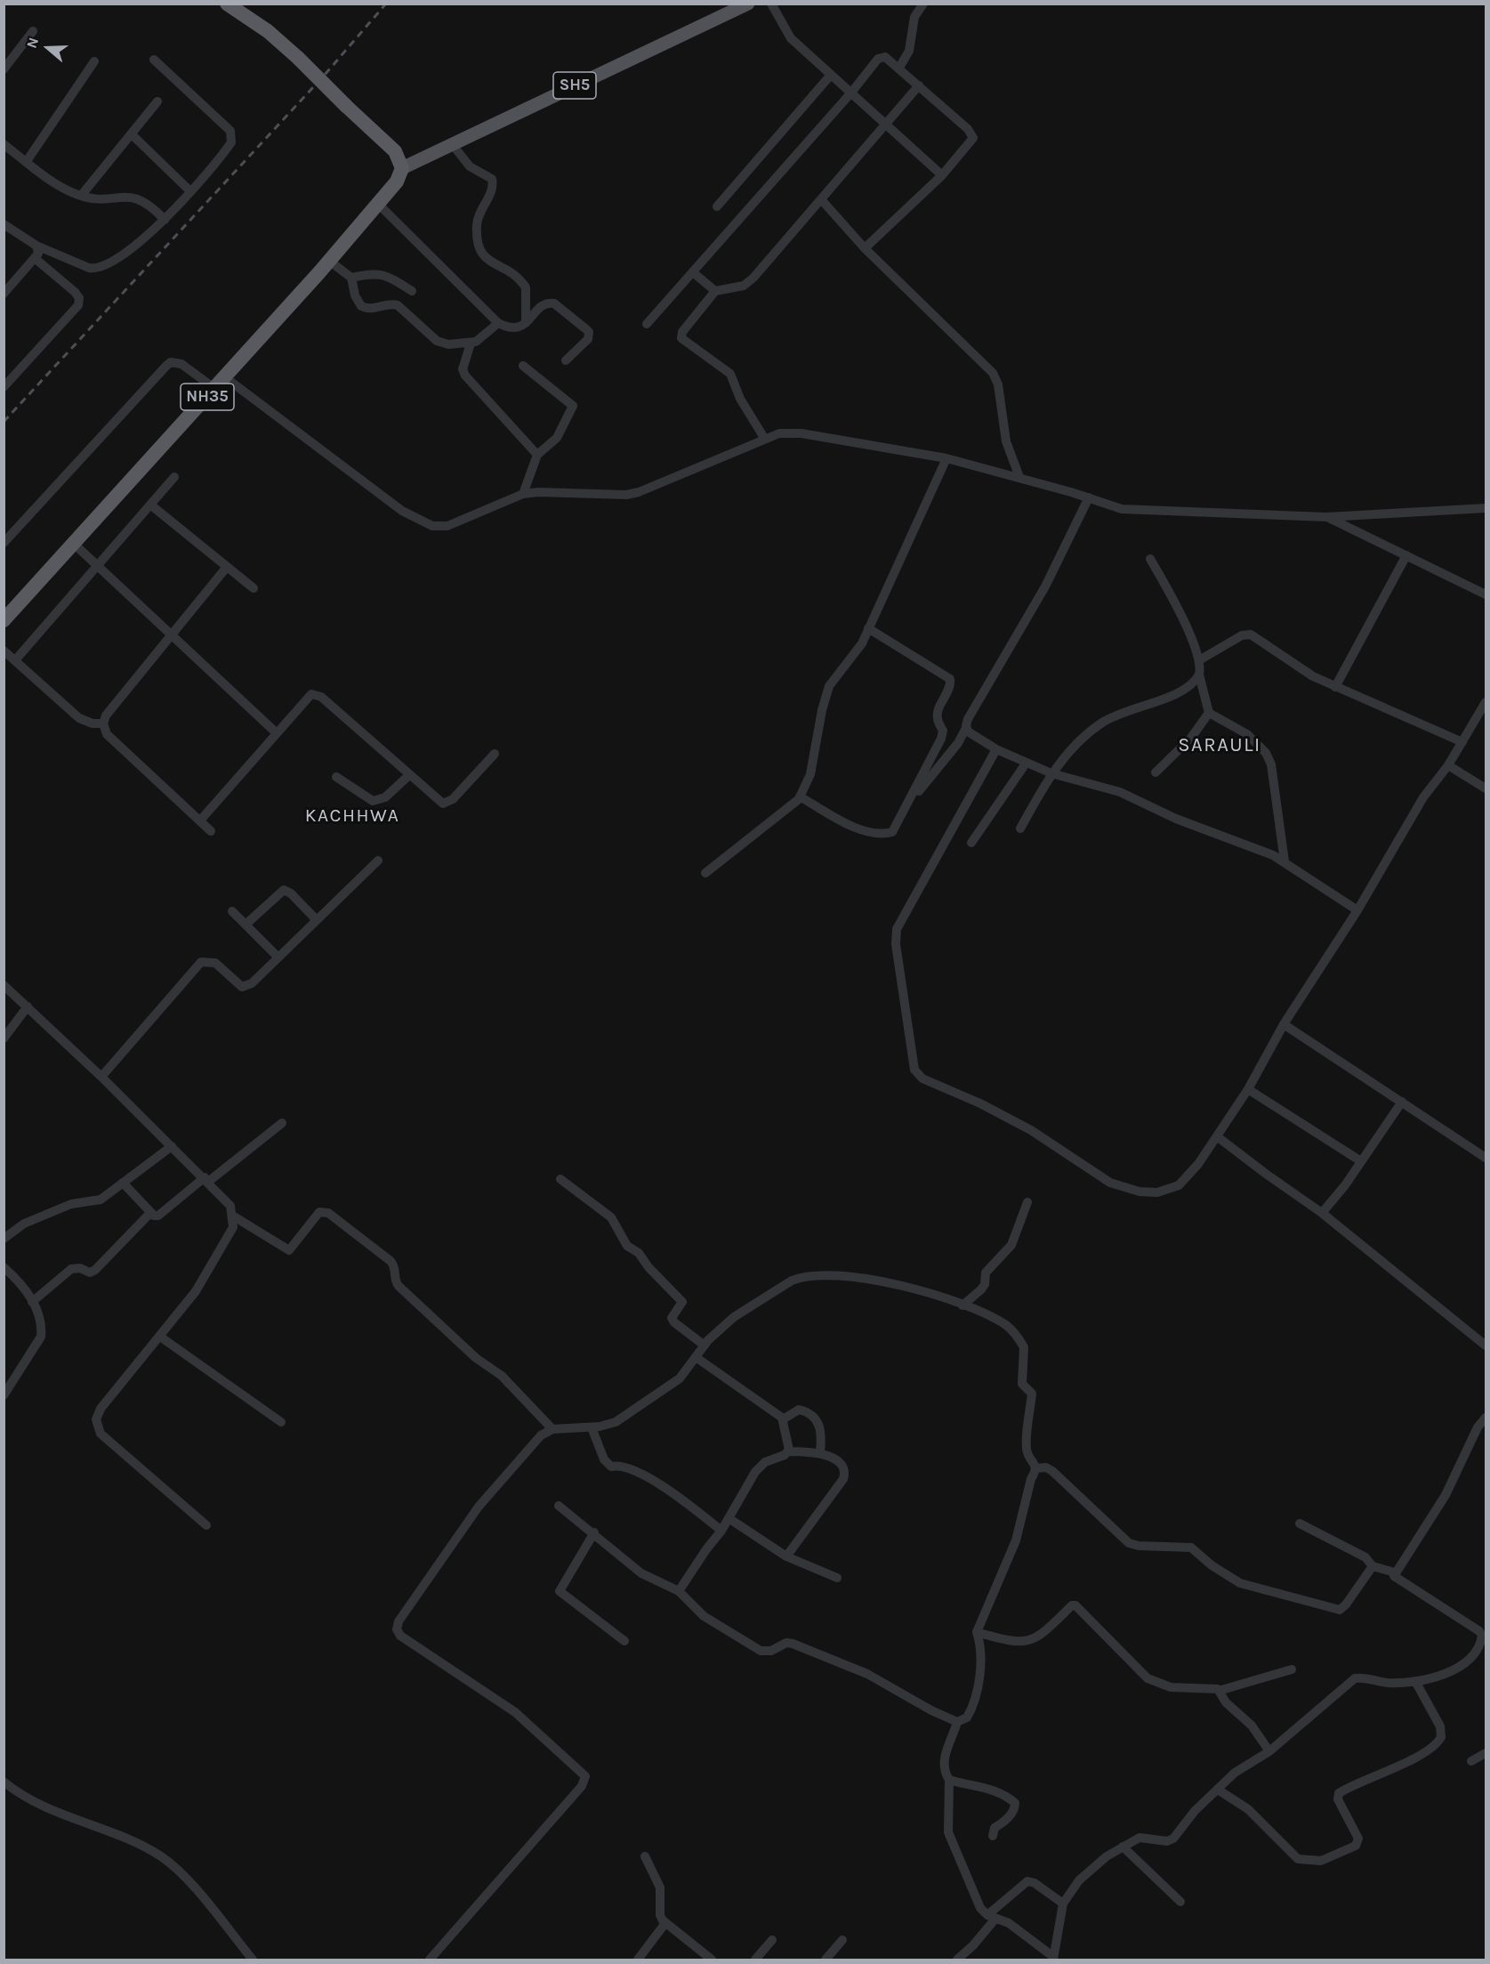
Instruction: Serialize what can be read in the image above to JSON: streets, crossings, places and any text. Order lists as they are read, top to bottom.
{
  "streets": {
    "highway": ["NH35"],
    "main road": ["SH5"]
  },
  "crossings": [
    ["SH5", "NH35"]
  ],
  "districts": ["SARAULI", "KACHHWA"],
  "north": "left"
}
